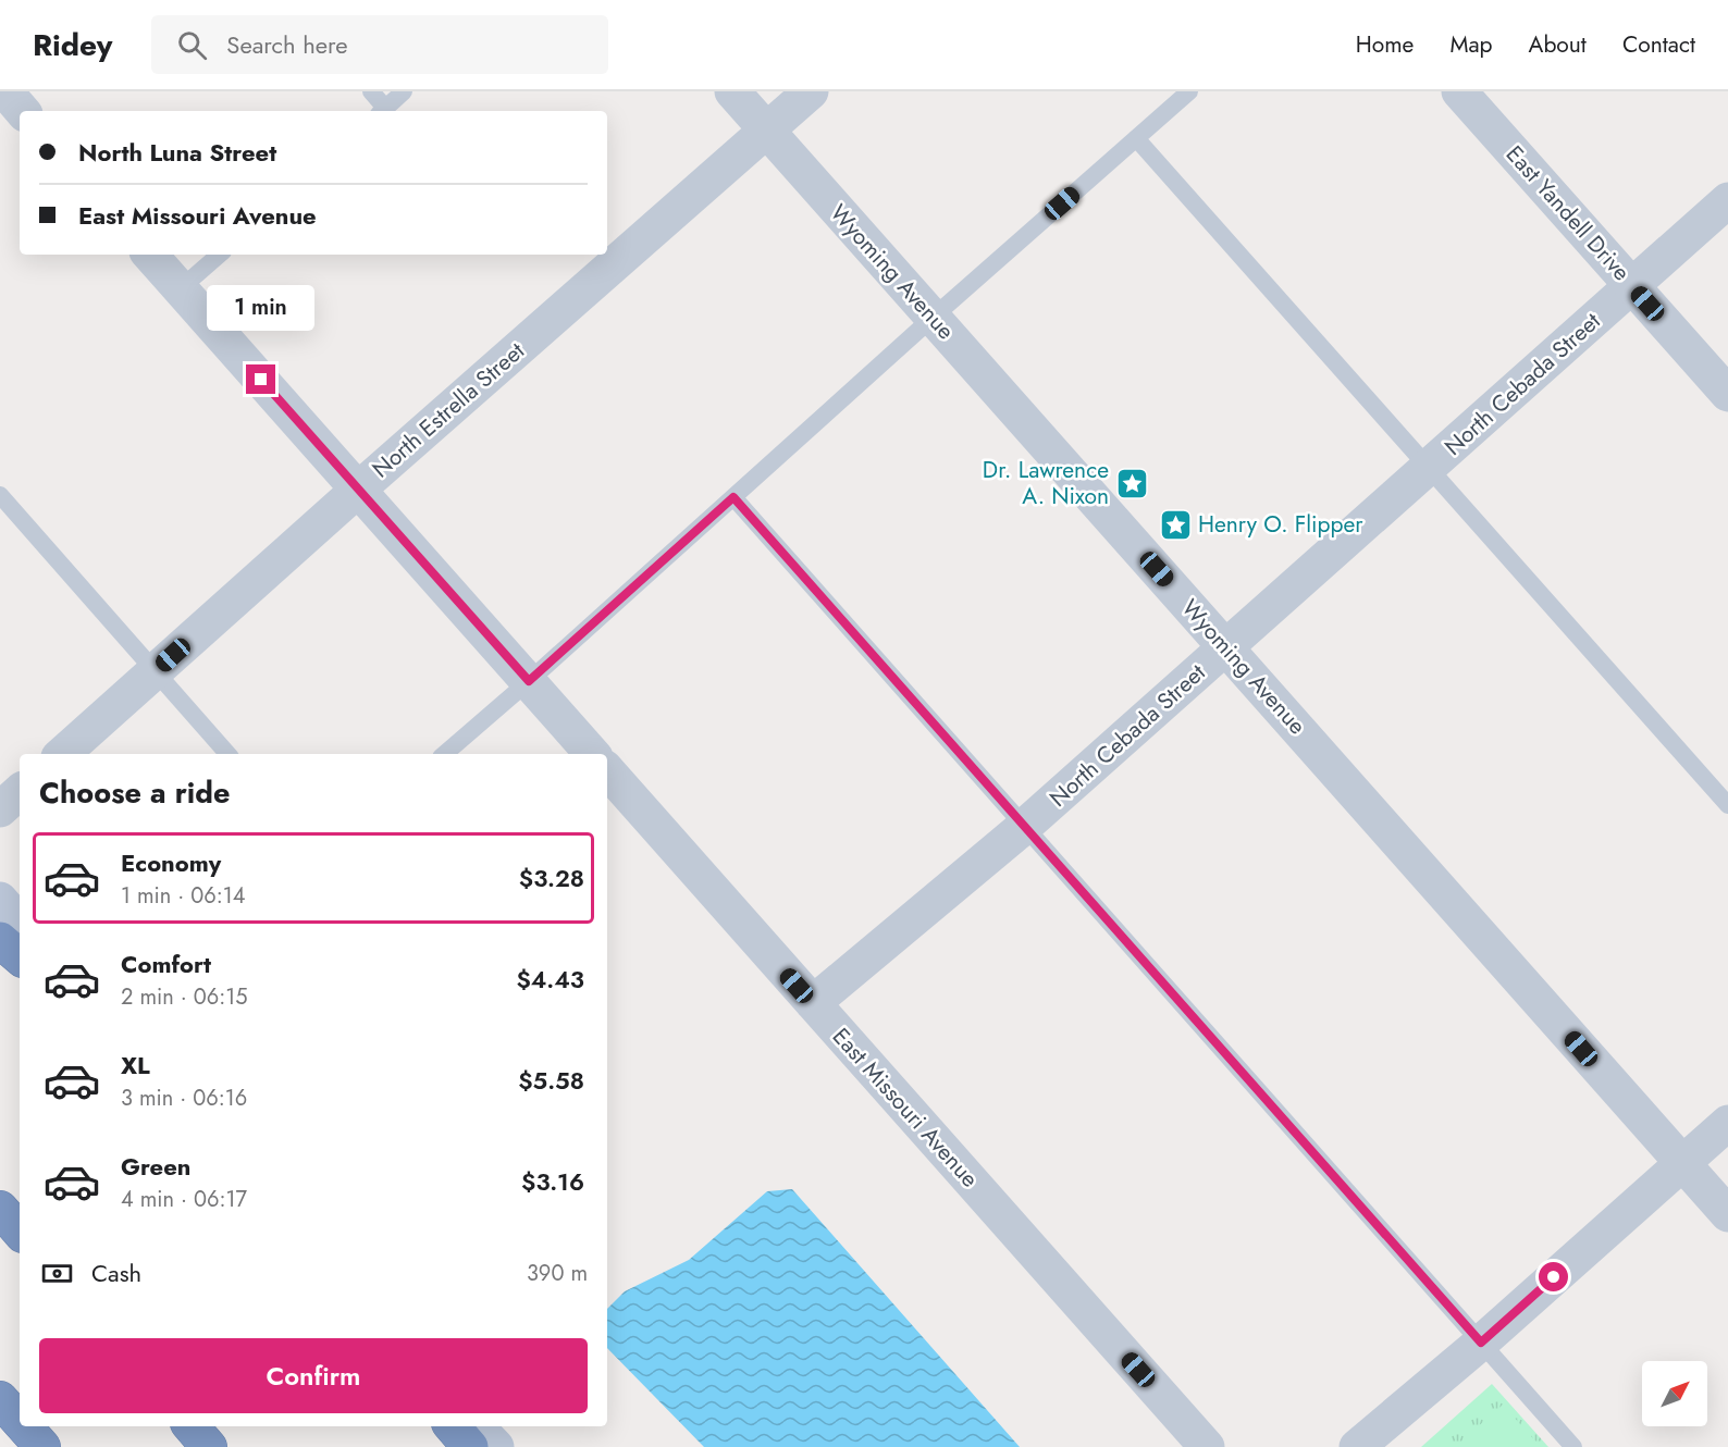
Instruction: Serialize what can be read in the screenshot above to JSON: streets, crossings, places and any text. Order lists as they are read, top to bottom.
{
  "streets": {
    "street": [
      "East Yandell Drive",
      "Wyoming Avenue",
      "North Cebada Street",
      "North Estrella Street",
      "East Missouri Avenue"
    ]
  },
  "crossings": [
    ["East Yandell Drive", "North Cebada Street"],
    ["Wyoming Avenue", "North Cebada Street"],
    ["Wyoming Avenue", "North Estrella Street"],
    ["North Cebada Street", "East Missouri Avenue"]
  ],
  "places": {
    "place": ["Dr. Lawrence A. Nixon", "Henry O. Flipper"]
  },
  "north": "top right",
  "page": {
    "header": "Ridey",
    "search": "Search here",
    "nav": [
      "Home",
      "Map",
      "About",
      "Contact"
    ],
    "banner": ["North Luna Street", "East Missouri Avenue"],
    "bubble": "1 min",
    "heading": "Choose a ride",
    "list": [
      {
        "name": "Economy",
        "note": "1 min · 06:14",
        "value": "$3.28"
      },
      {
        "name": "Comfort",
        "note": "2 min · 06:15",
        "value": "$4.43"
      },
      {
        "name": "XL",
        "note": "3 min · 06:16",
        "value": "$5.58"
      },
      {
        "name": "Green",
        "note": "4 min · 06:17",
        "value": "$3.16"
      }
    ],
    "pay": ["Cash", "390 m"],
    "buttons": "Confirm"
  }
}
